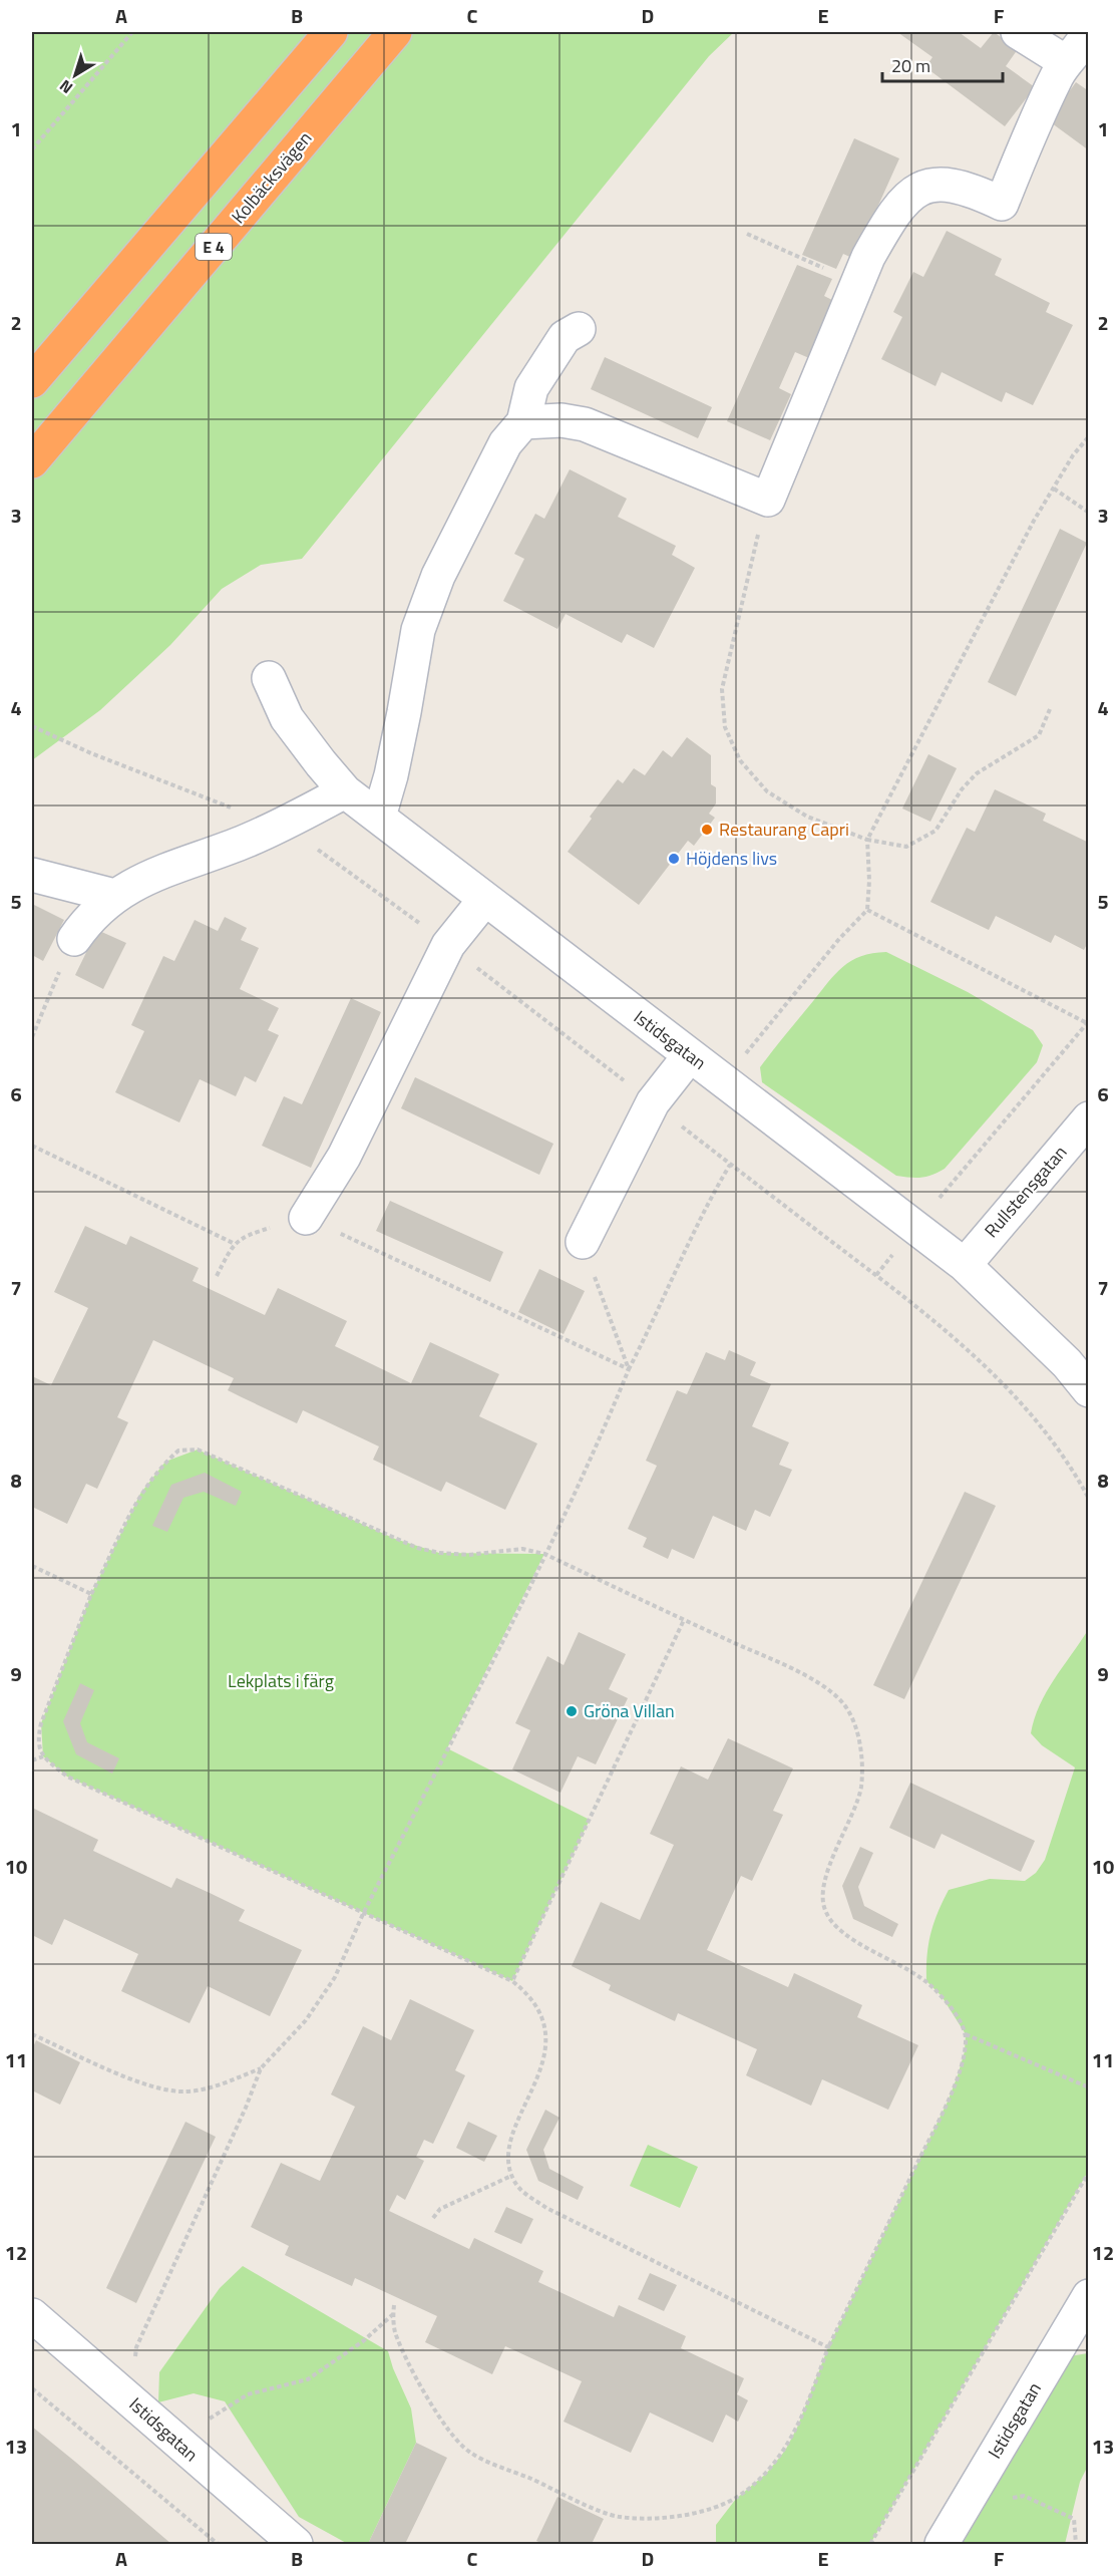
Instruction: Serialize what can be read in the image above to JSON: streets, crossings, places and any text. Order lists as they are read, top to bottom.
{
  "streets": {
    "highway": ["Kolbäcksvägen", "E 4"],
    "street": ["Istidsgatan", "Rullstensgatan"]
  },
  "crossings": [
    ["Istidsgatan", "Rullstensgatan"]
  ],
  "parks": ["Lekplats i färg"],
  "places": ["Restaurang Capri", "Höjdens livs", "Gröna Villan"],
  "scale_bar": "20 m",
  "north": "bottom left",
  "grid": {
    "columns": [
      "A",
      "B",
      "C",
      "D",
      "E",
      "F"
    ],
    "rows": [
      "1",
      "2",
      "3",
      "4",
      "5",
      "6",
      "7",
      "8",
      "9",
      "10",
      "11",
      "12",
      "13"
    ]
  }
}
